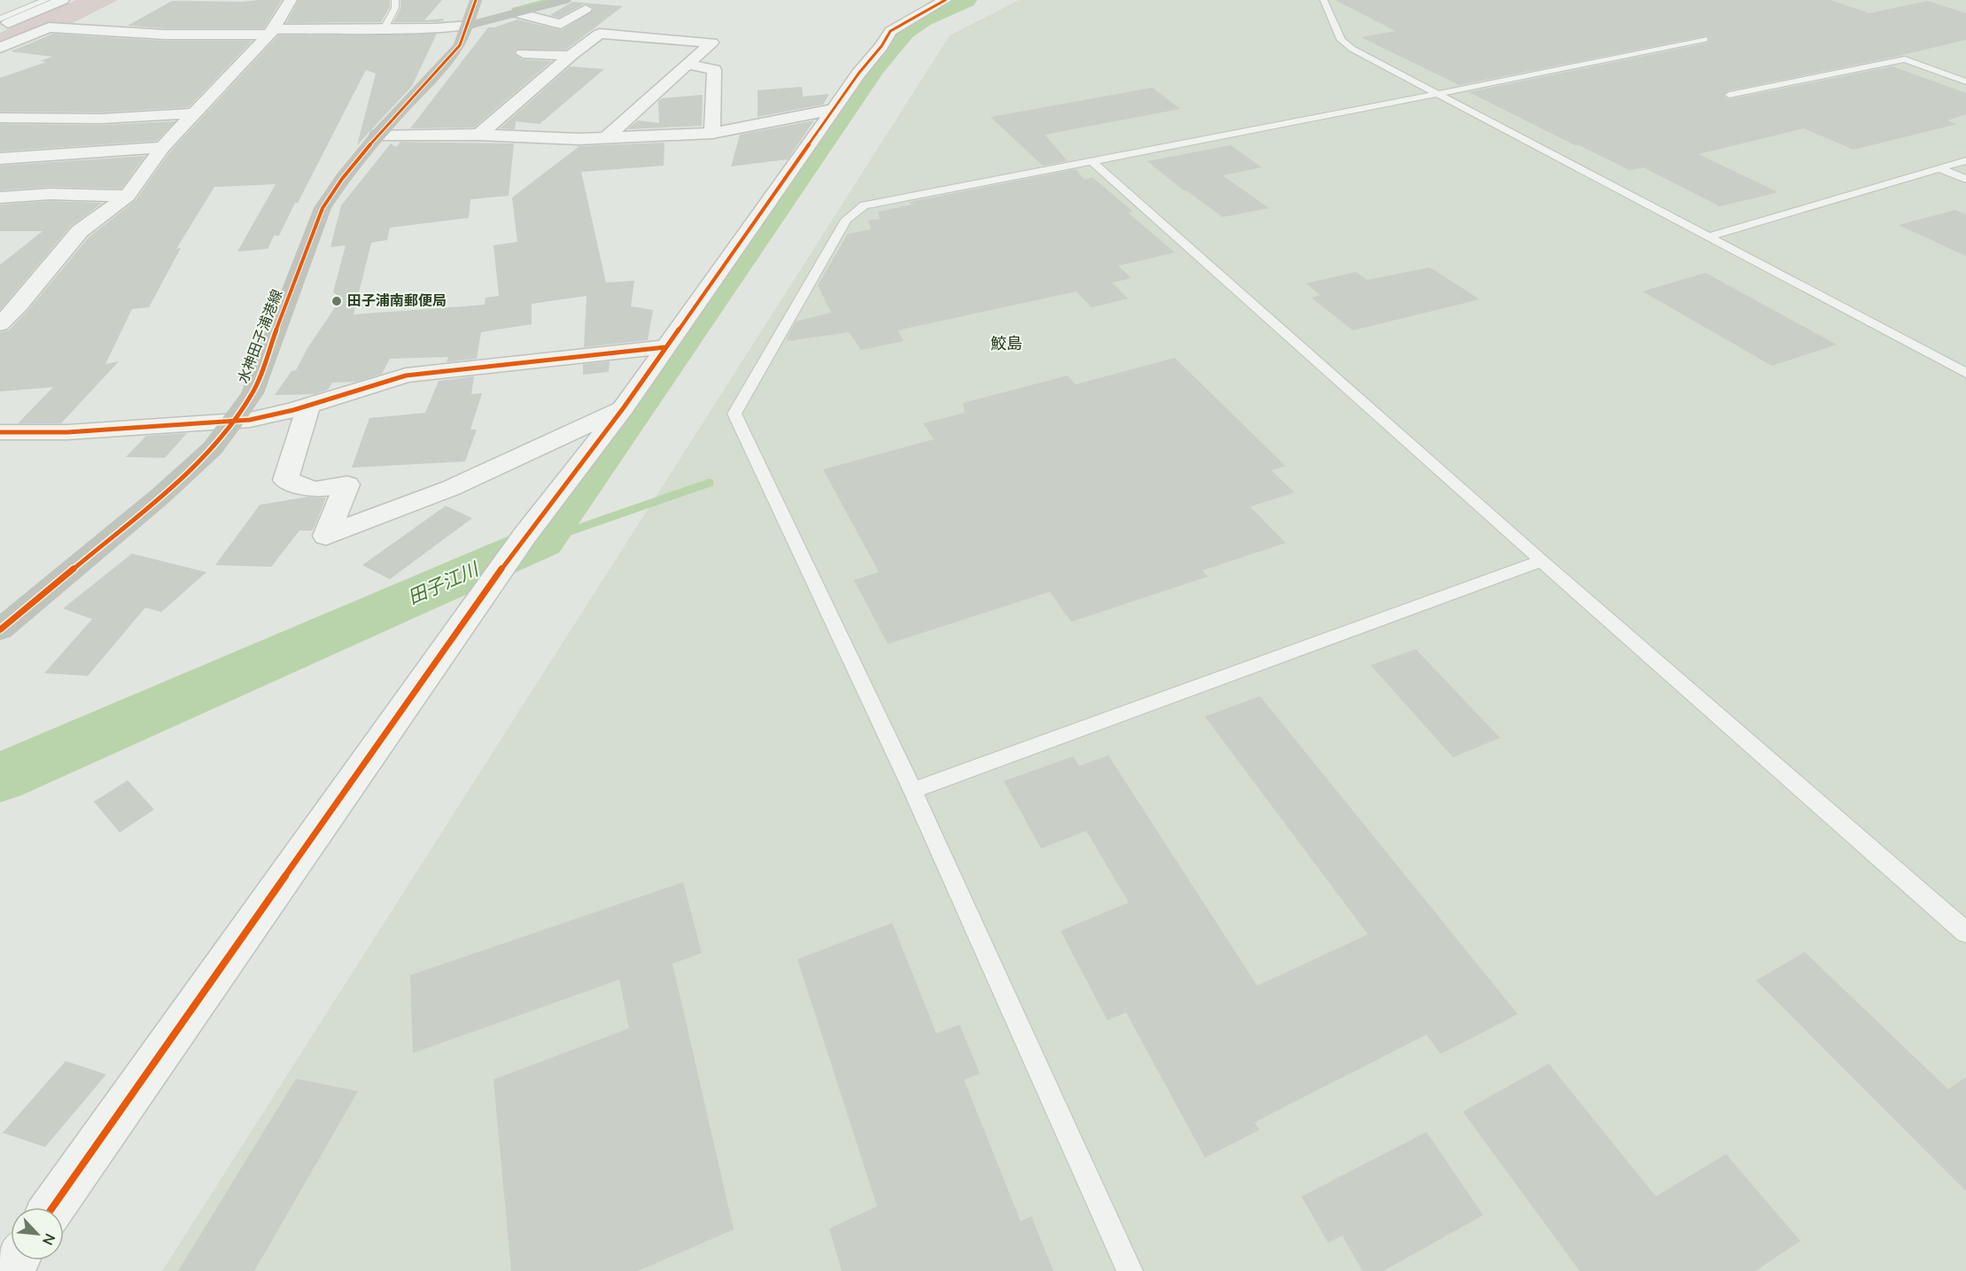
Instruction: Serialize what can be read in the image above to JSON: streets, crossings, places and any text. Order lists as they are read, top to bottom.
{
  "streets": {
    "main road": ["水神田子浦港線"]
  },
  "districts": ["鮫島"],
  "water": ["田子江川"],
  "places": ["田子浦南郵便局"],
  "north": "bottom right"
}
